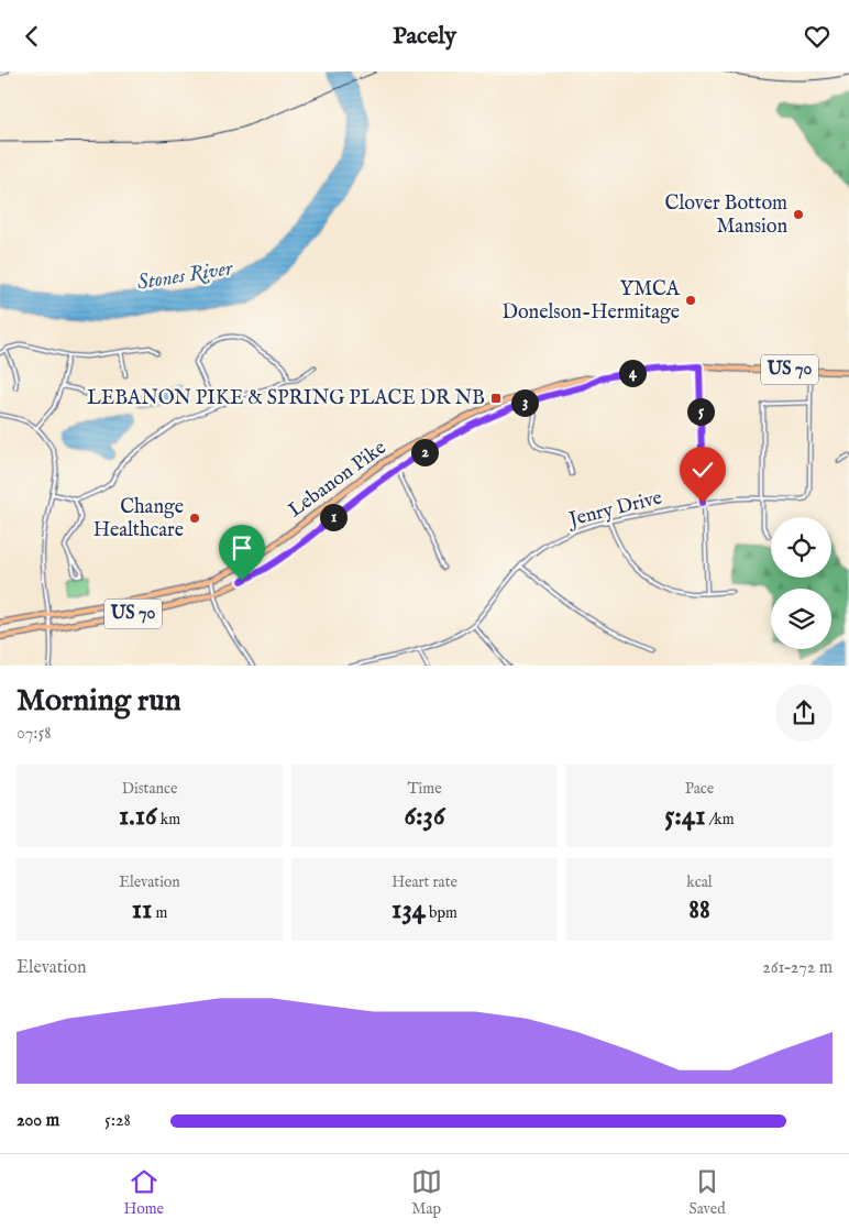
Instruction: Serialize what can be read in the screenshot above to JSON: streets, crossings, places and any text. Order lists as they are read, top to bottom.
{
  "streets": {
    "main road": ["US 70", "Lebanon Pike"],
    "street": ["Jenry Drive"]
  },
  "water": ["Stones River"],
  "places": {
    "other": ["Clover Bottom Mansion", "YMCA Donelson-Hermitage", "Change Healthcare"],
    "transit": ["LEBANON PIKE & SPRING PLACE DR NB"]
  },
  "page": {
    "header": "Pacely",
    "pins": [
      "4",
      "3",
      "5",
      "2",
      "1"
    ],
    "heading": ["Morning run", "07:58"],
    "stats": [
      ["Distance", "1.16 km"],
      ["Time", "6:36"],
      ["Pace", "5:41 /km"],
      ["Elevation", "11 m"],
      ["Heart rate", "134 bpm"],
      ["kcal", "88"]
    ],
    "chart": ["Elevation", "261–272 m"],
    "list": [
      {
        "name": "200 m",
        "note": "5:28"
      }
    ],
    "tabs": ["Home", "Map", "Saved"]
  }
}
